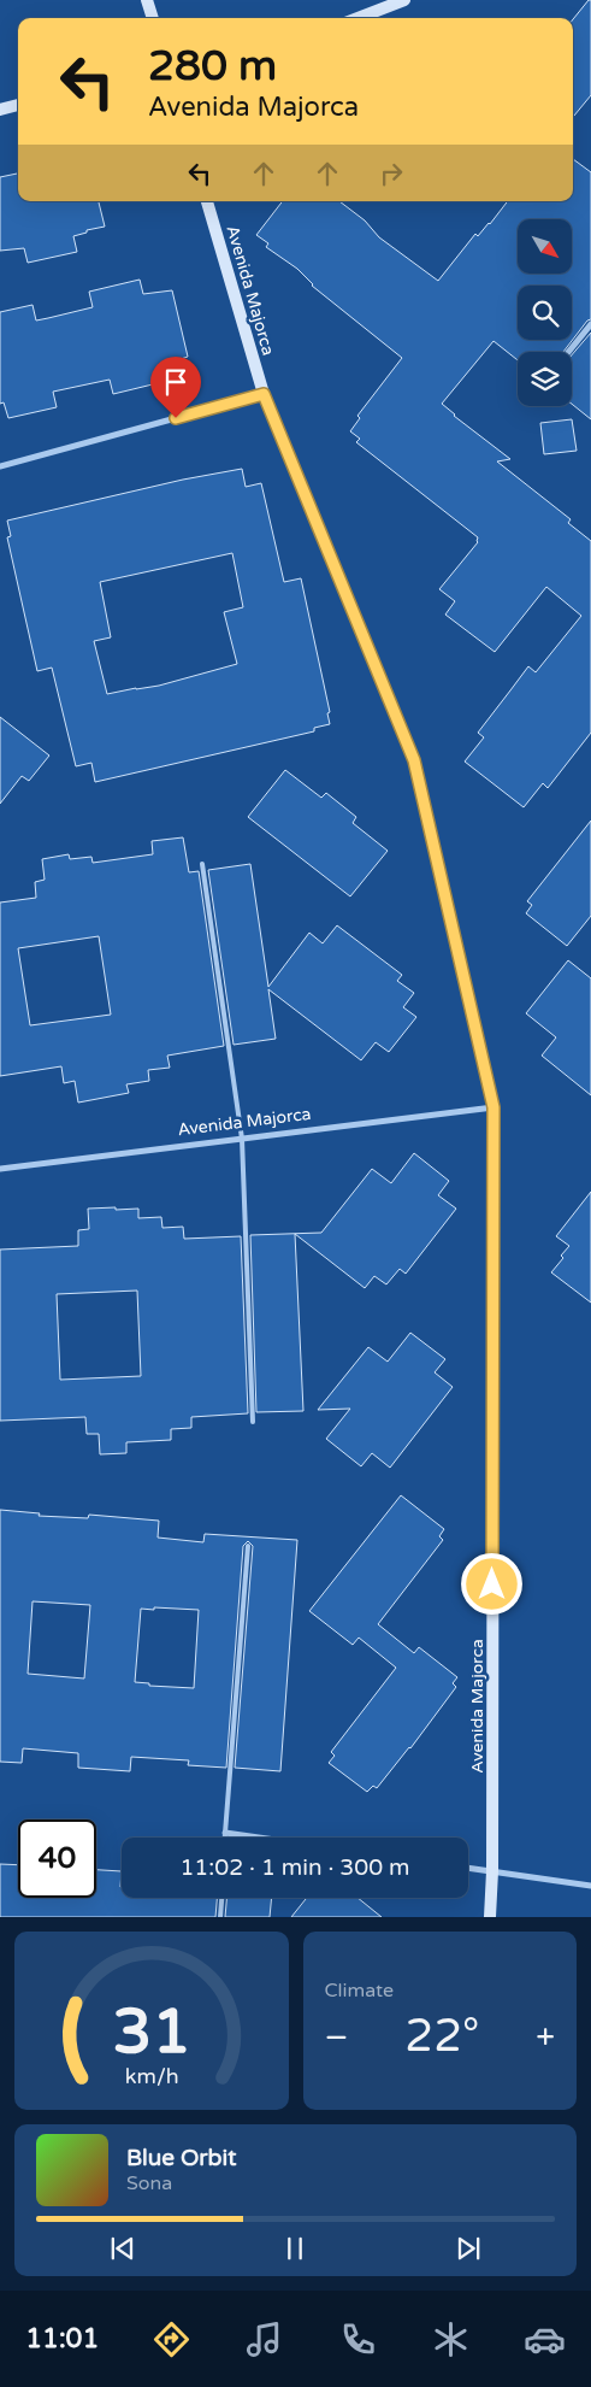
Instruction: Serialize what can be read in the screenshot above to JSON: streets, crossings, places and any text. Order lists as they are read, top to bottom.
{
  "streets": {
    "street": ["Avenida Majorca"]
  },
  "north": "bottom right",
  "page": {
    "turn": ["280 m", "Avenida Majorca"],
    "limit": "40",
    "trip": "11:02 · 1 min · 300 m",
    "tile": "Climate",
    "heat": ["−", "22°", "+"],
    "song": ["Blue Orbit", "Sona"],
    "tabs": "11:01",
    "gauge": ["31", "km/h"]
  }
}
